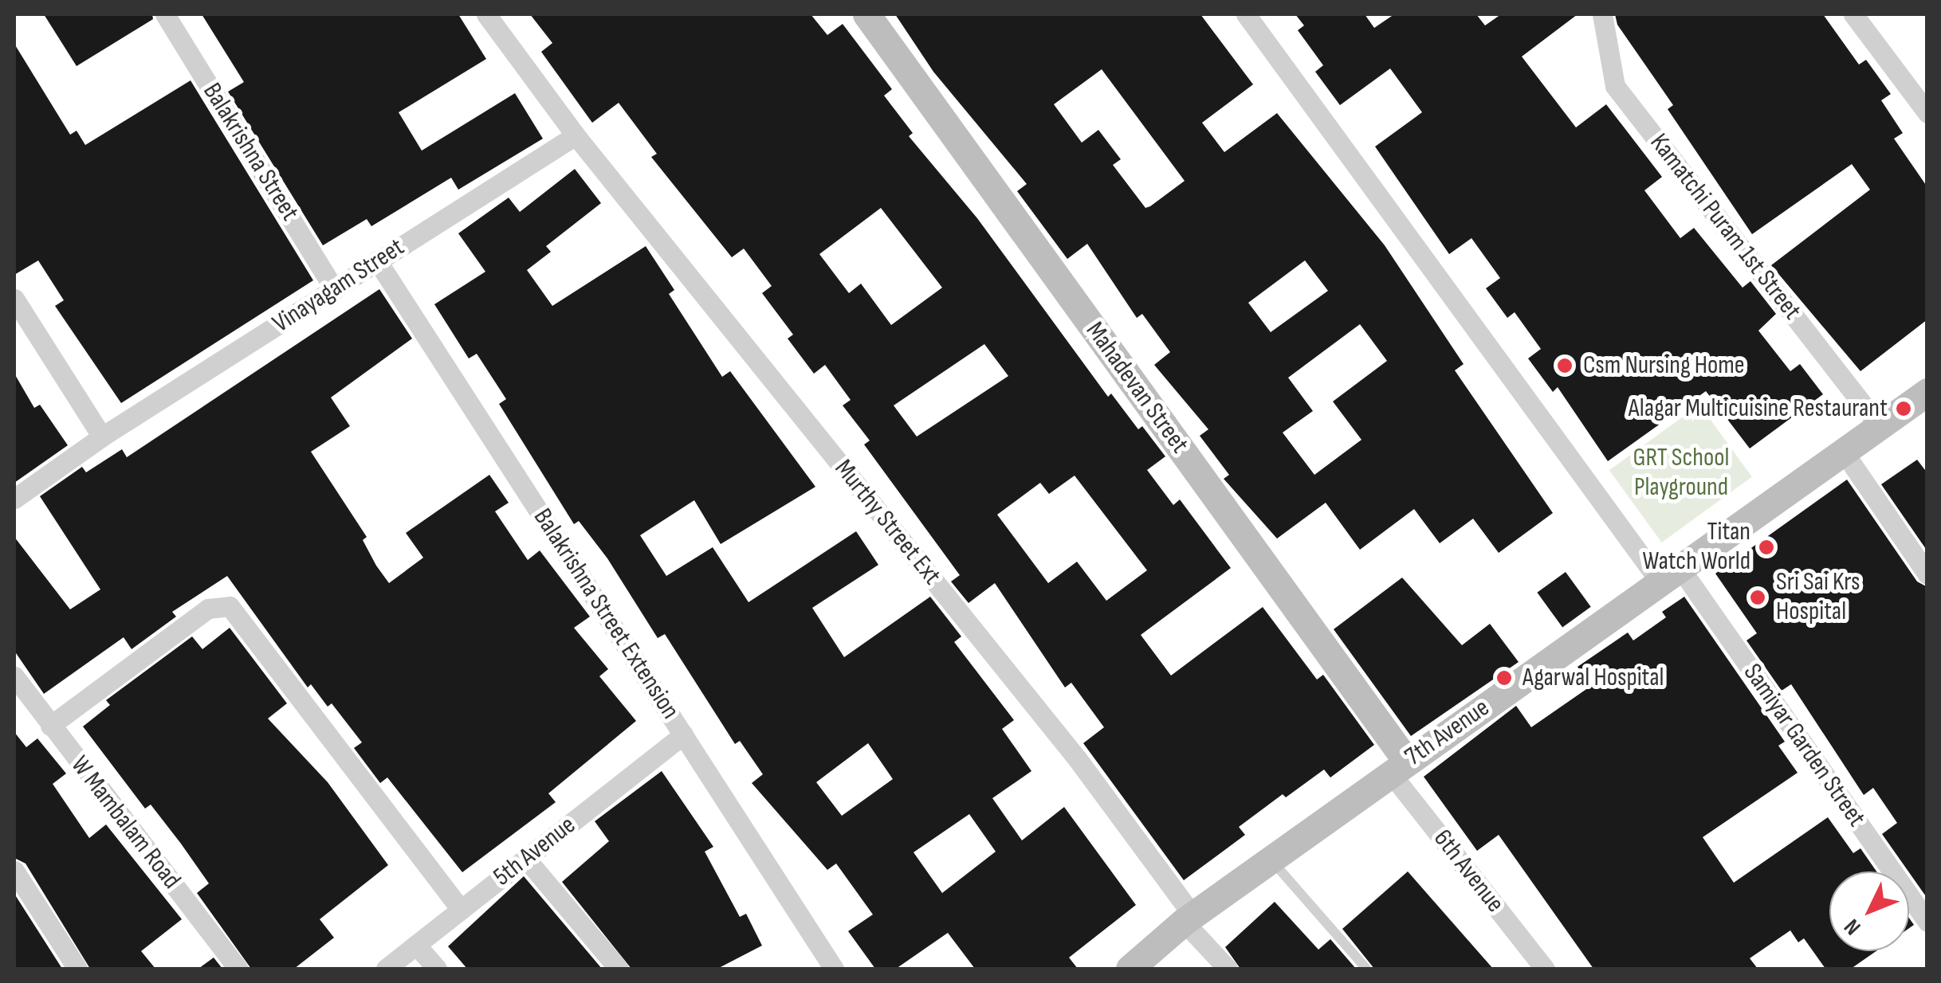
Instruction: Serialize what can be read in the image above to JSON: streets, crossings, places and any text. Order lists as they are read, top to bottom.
{
  "streets": {
    "main road": ["Mahadevan Street", "7th Avenue"],
    "street": [
      "Balakrishna Street",
      "Kamatchi Puram 1st Street",
      "Vinayagam Street",
      "Murthy Street Ext",
      "Balakrishna Street Extension",
      "Samiyar Garden Street",
      "W Mambalam Road",
      "5th Avenue",
      "6th Avenue"
    ]
  },
  "crossings": [
    ["Balakrishna Street", "Vinayagam Street"],
    ["Kamatchi Puram 1st Street", "7th Avenue"],
    ["Vinayagam Street", "Murthy Street Ext"],
    ["Vinayagam Street", "Balakrishna Street Extension"],
    ["Mahadevan Street", "7th Avenue"],
    ["Mahadevan Street", "6th Avenue"],
    ["Murthy Street Ext", "7th Avenue"],
    ["Balakrishna Street Extension", "5th Avenue"],
    ["7th Avenue", "Samiyar Garden Street"],
    ["7th Avenue", "6th Avenue"]
  ],
  "parks": ["GRT School Playground"],
  "places": [
    "Csm Nursing Home",
    "Alagar Multicuisine Restaurant",
    "Titan Watch World",
    "Sri Sai Krs Hospital",
    "Agarwal Hospital"
  ],
  "north": "bottom left"
}
